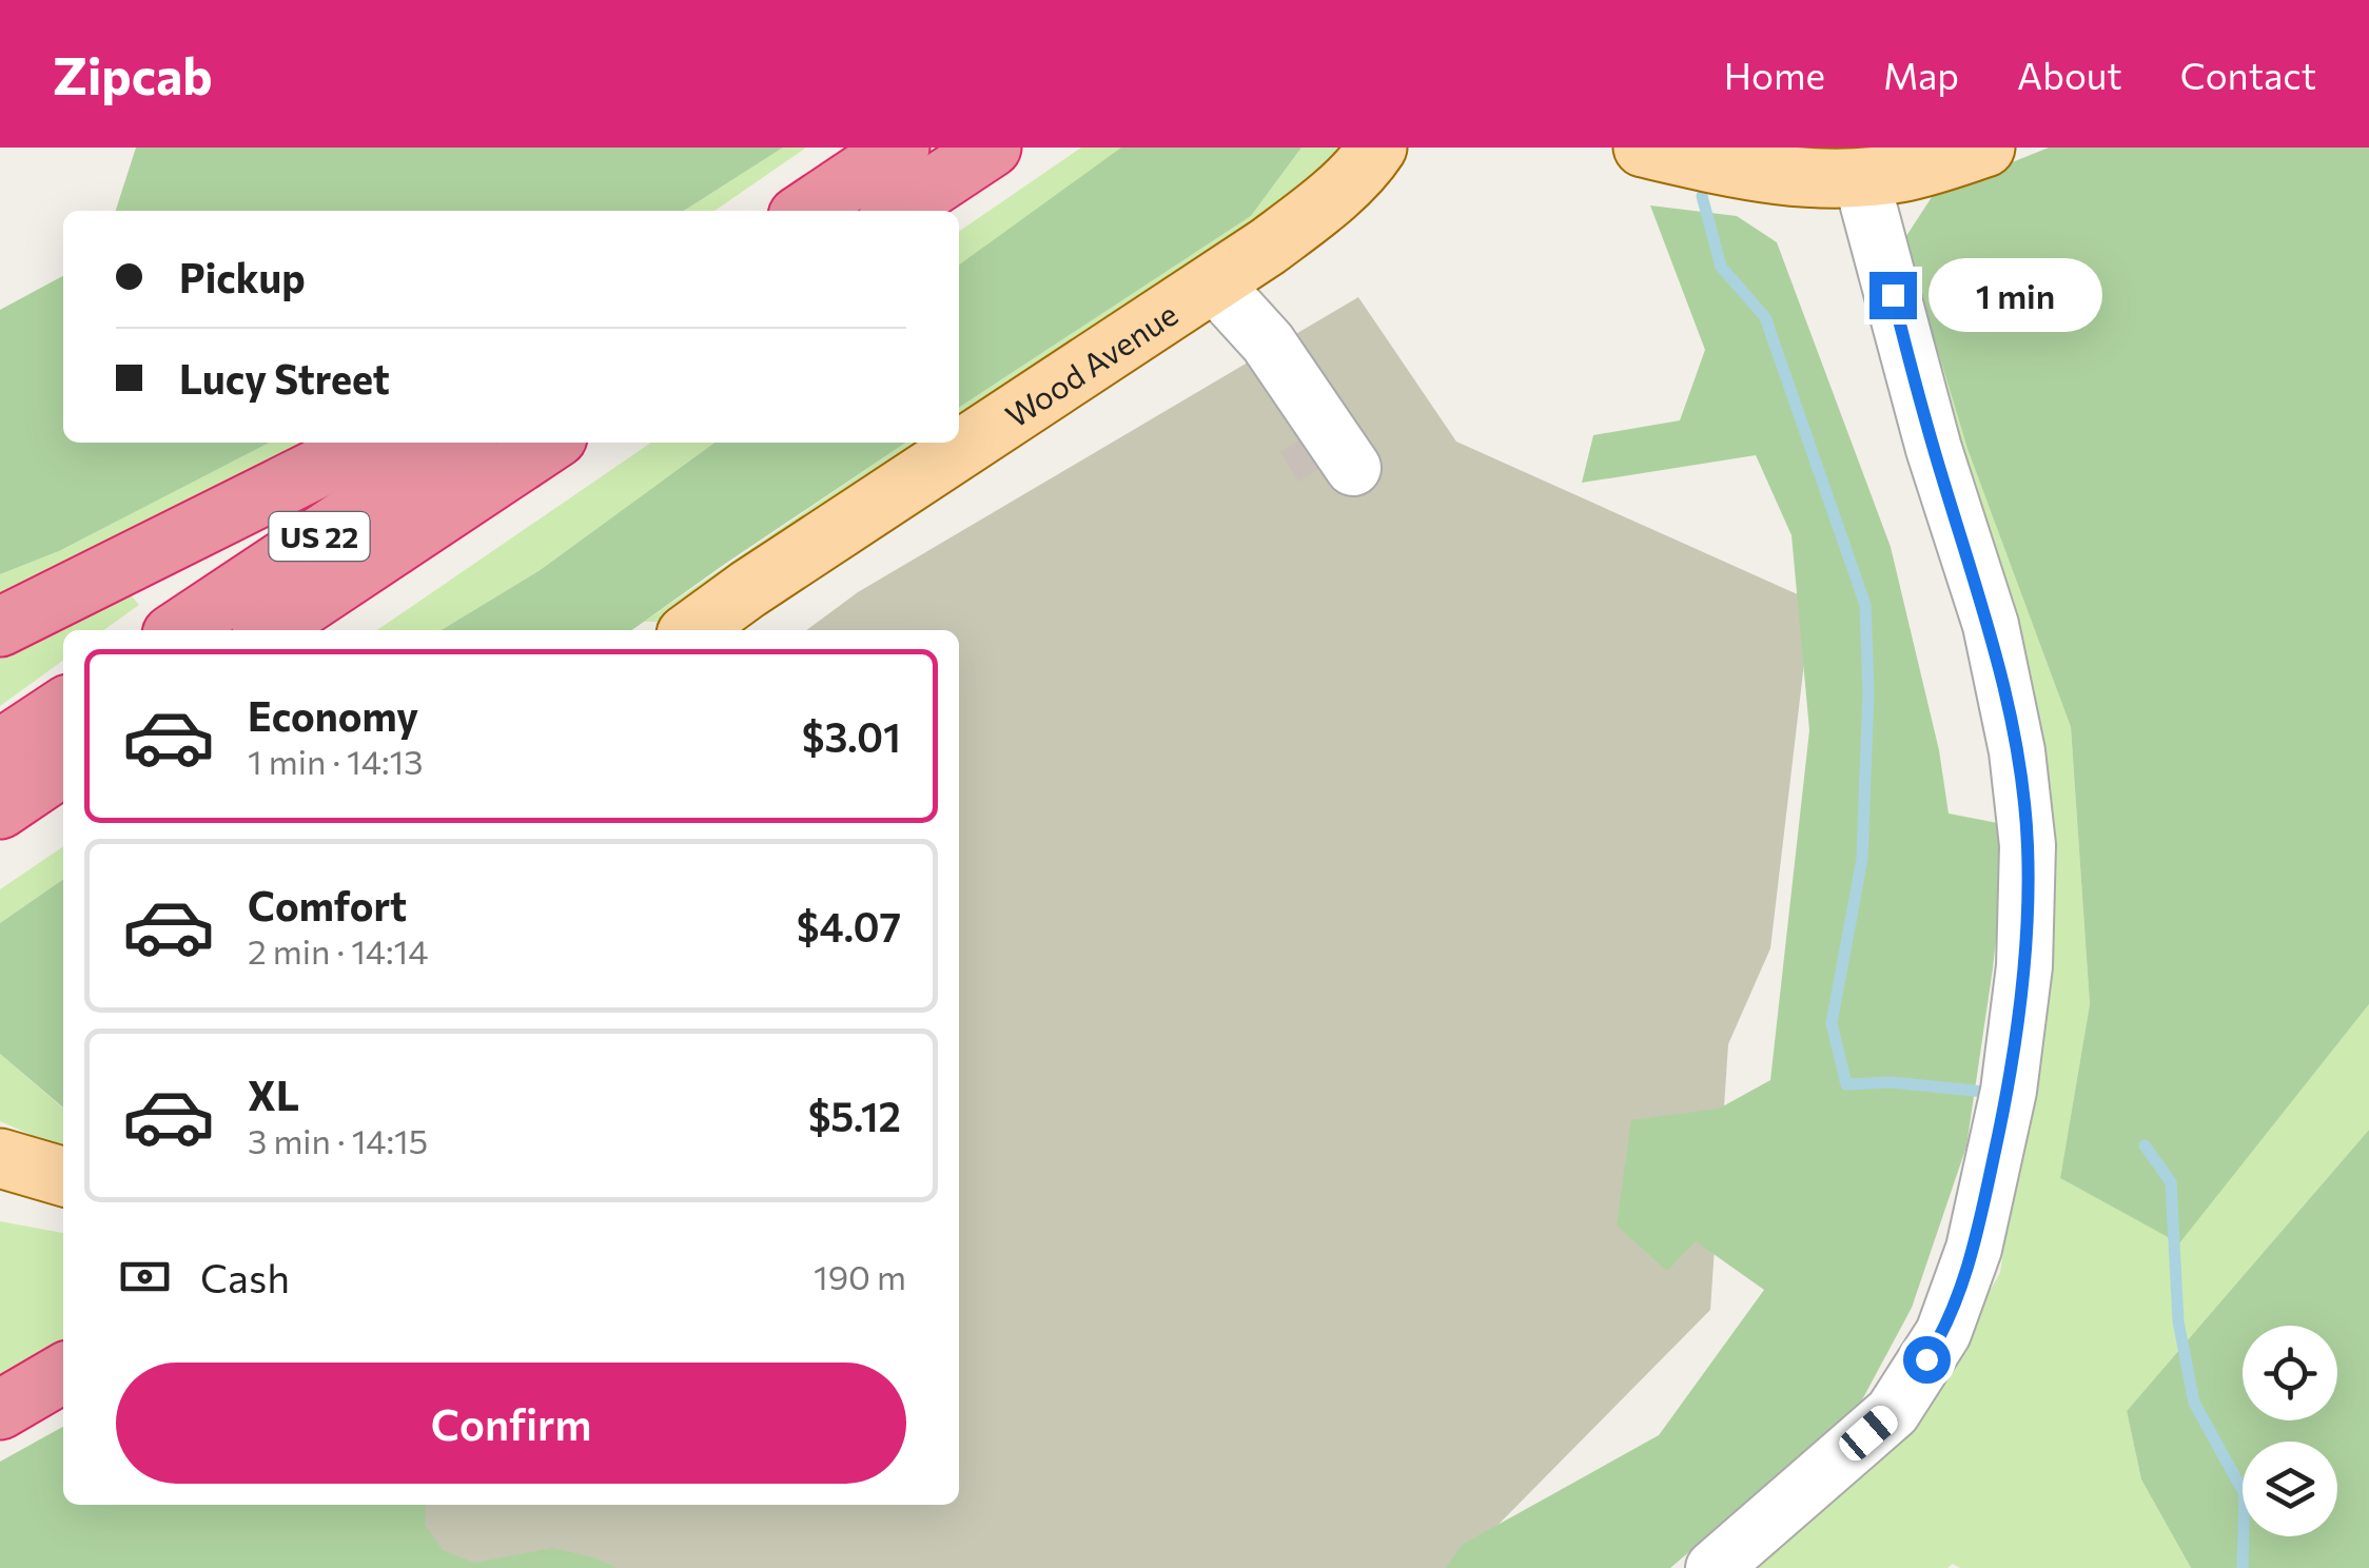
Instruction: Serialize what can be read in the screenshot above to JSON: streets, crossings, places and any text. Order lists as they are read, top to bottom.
{
  "streets": {
    "highway": ["US 22"],
    "main road": ["Wood Avenue"]
  },
  "page": {
    "header": "Zipcab",
    "nav": [
      "Home",
      "Map",
      "About",
      "Contact"
    ],
    "banner": ["Pickup", "Lucy Street"],
    "bubble": "1 min",
    "list": [
      {
        "name": "Economy",
        "note": "1 min · 14:13",
        "value": "$3.01"
      },
      {
        "name": "Comfort",
        "note": "2 min · 14:14",
        "value": "$4.07"
      },
      {
        "name": "XL",
        "note": "3 min · 14:15",
        "value": "$5.12"
      }
    ],
    "pay": ["Cash", "190 m"],
    "buttons": "Confirm"
  }
}
